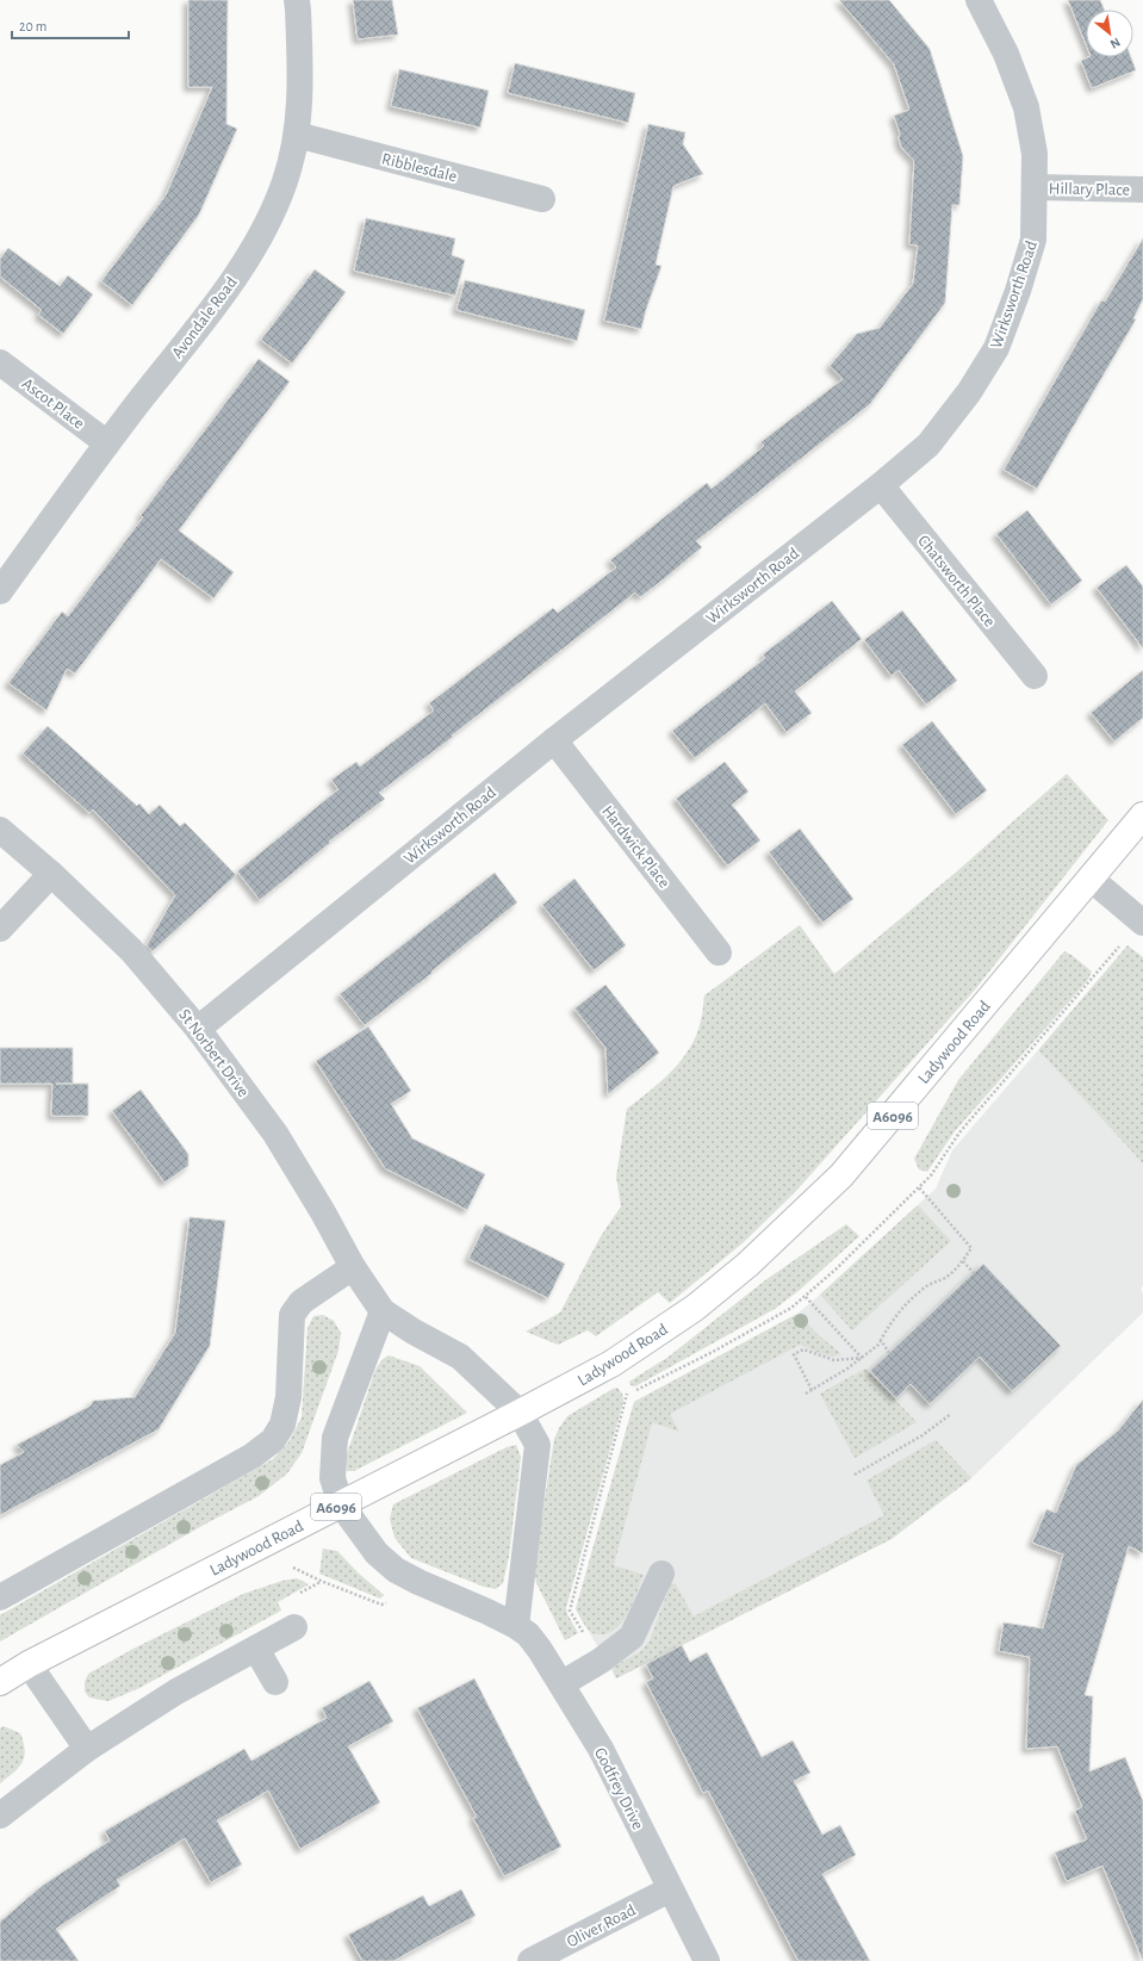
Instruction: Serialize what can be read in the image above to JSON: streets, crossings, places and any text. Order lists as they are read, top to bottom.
{
  "streets": {
    "main road": ["Ladywood Road", "A6096"],
    "street": [
      "Ribblesdale",
      "Hillary Place",
      "Wirksworth Road",
      "Avondale Road",
      "Ascot Place",
      "Chatsworth Place",
      "Hardwick Place",
      "St Norbert Drive",
      "Godfrey Drive",
      "Oliver Road"
    ]
  },
  "crossings": [
    ["Ribblesdale", "Avondale Road"],
    ["Hillary Place", "Wirksworth Road"],
    ["Wirksworth Road", "Chatsworth Place"],
    ["Wirksworth Road", "Hardwick Place"],
    ["Wirksworth Road", "St Norbert Drive"],
    ["Avondale Road", "Ascot Place"],
    ["Ladywood Road", "St Norbert Drive"],
    ["Ladywood Road", "Godfrey Drive"],
    ["Godfrey Drive", "Oliver Road"]
  ],
  "scale_bar": "20 m",
  "north": "bottom right"
}
